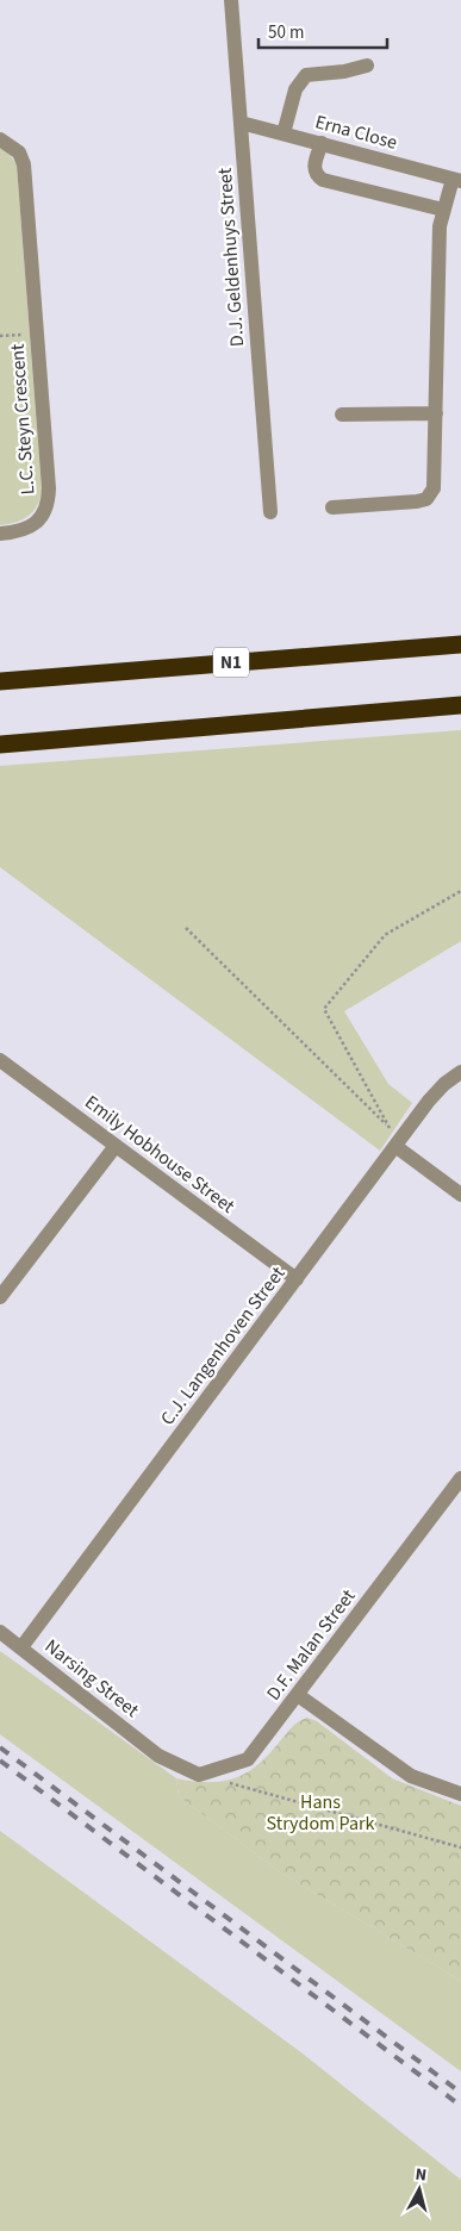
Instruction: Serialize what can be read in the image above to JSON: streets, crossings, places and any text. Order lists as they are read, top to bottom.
{
  "streets": {
    "highway": ["N1"],
    "street": [
      "Erna Close",
      "D.J. Geldenhuys Street",
      "L.C. Steyn Crescent",
      "Emily Hobhouse Street",
      "C.J. Langenhoven Street",
      "D.F. Malan Street",
      "Narsing Street"
    ]
  },
  "crossings": [
    ["Erna Close", "D.J. Geldenhuys Street"],
    ["Emily Hobhouse Street", "C.J. Langenhoven Street"],
    ["C.J. Langenhoven Street", "Narsing Street"],
    ["D.F. Malan Street", "Narsing Street"]
  ],
  "parks": ["Hans Strydom Park"],
  "scale_bar": "50 m",
  "north": "top"
}
